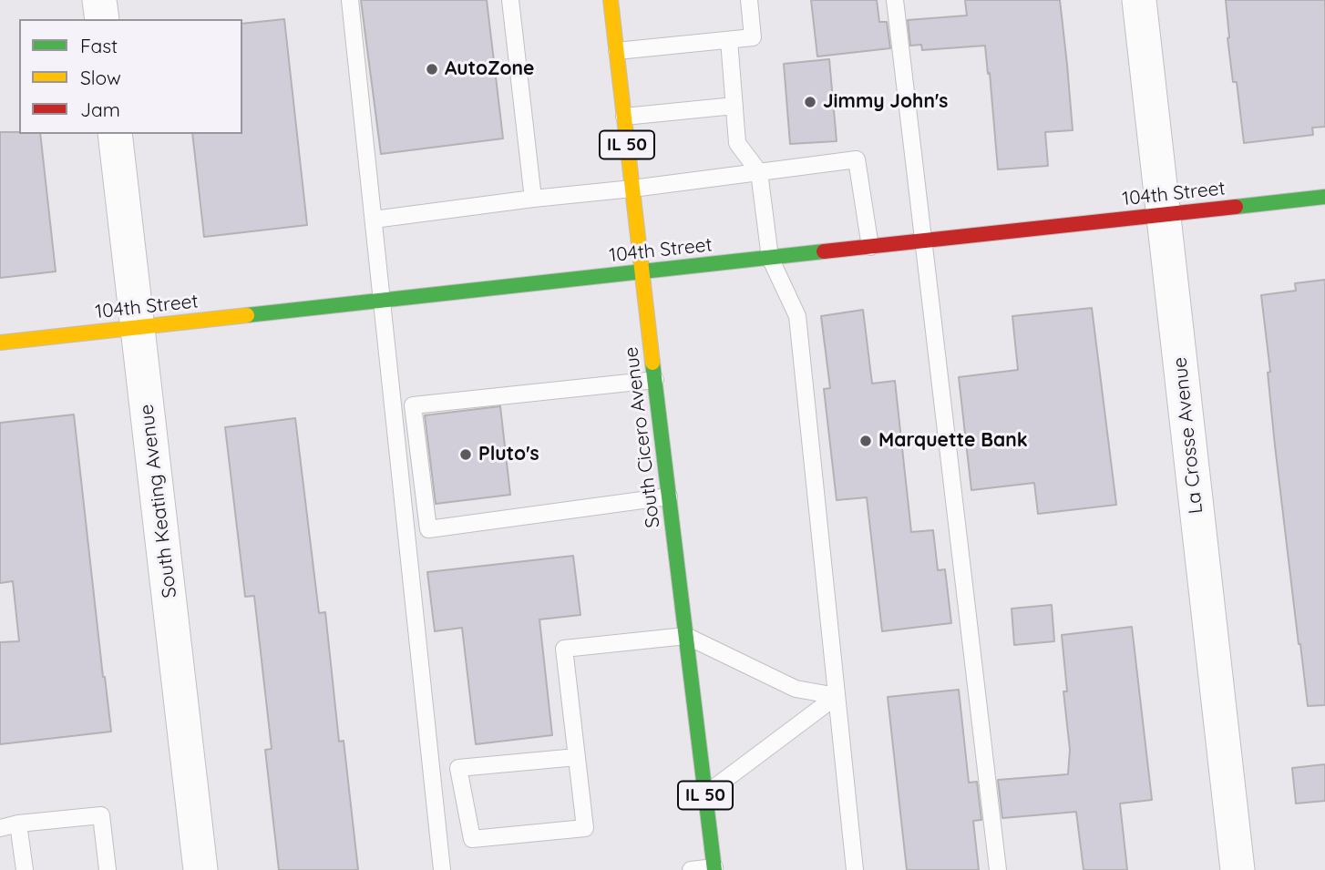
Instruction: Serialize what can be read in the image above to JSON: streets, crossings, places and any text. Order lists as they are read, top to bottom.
{
  "streets": {
    "street": [
      "IL 50",
      "104th Street",
      "La Crosse Avenue",
      "South Cicero Avenue",
      "South Keating Avenue"
    ]
  },
  "crossings": [
    ["104th Street", "La Crosse Avenue"],
    ["104th Street", "South Cicero Avenue"],
    ["104th Street", "South Keating Avenue"]
  ],
  "places": [
    "AutoZone",
    "Jimmy John's",
    "Marquette Bank",
    "Pluto's"
  ],
  "legend": ["Fast", "Slow", "Jam"]
}
